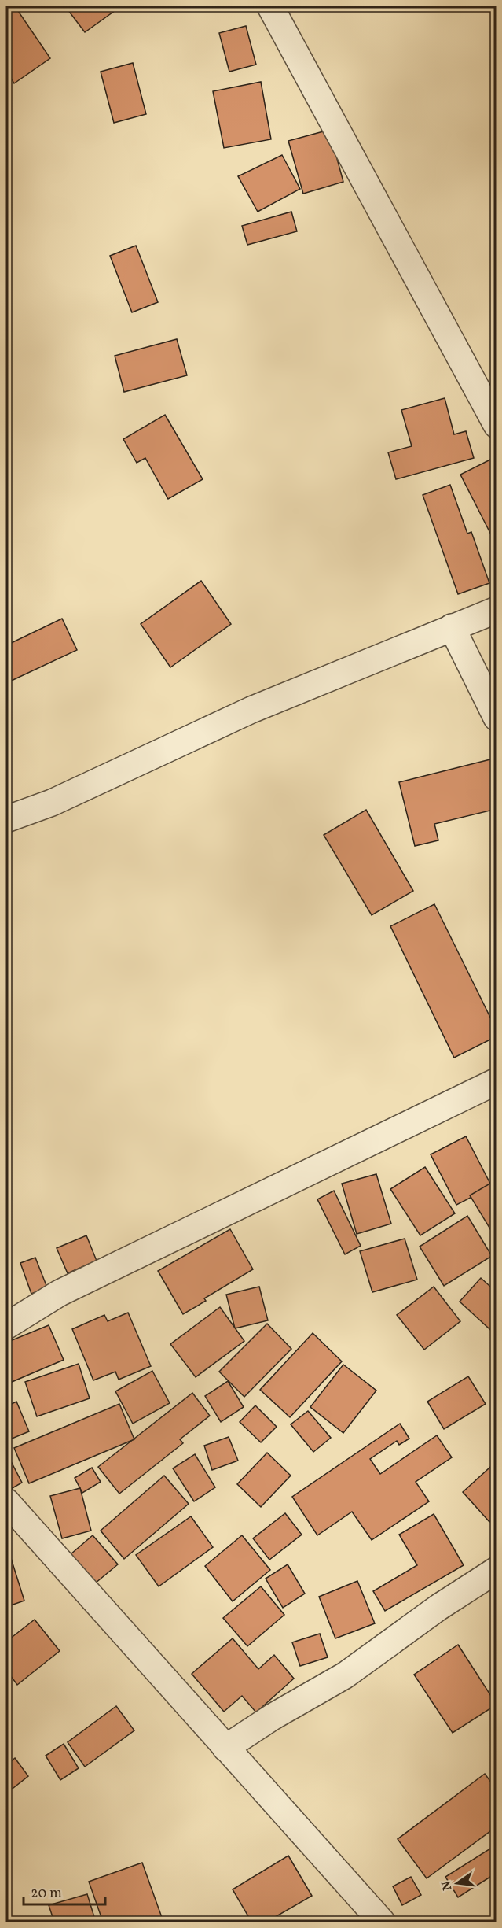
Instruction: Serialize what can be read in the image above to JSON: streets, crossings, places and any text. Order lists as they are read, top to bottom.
{
  "scale_bar": "20 m",
  "north": "left"
}
